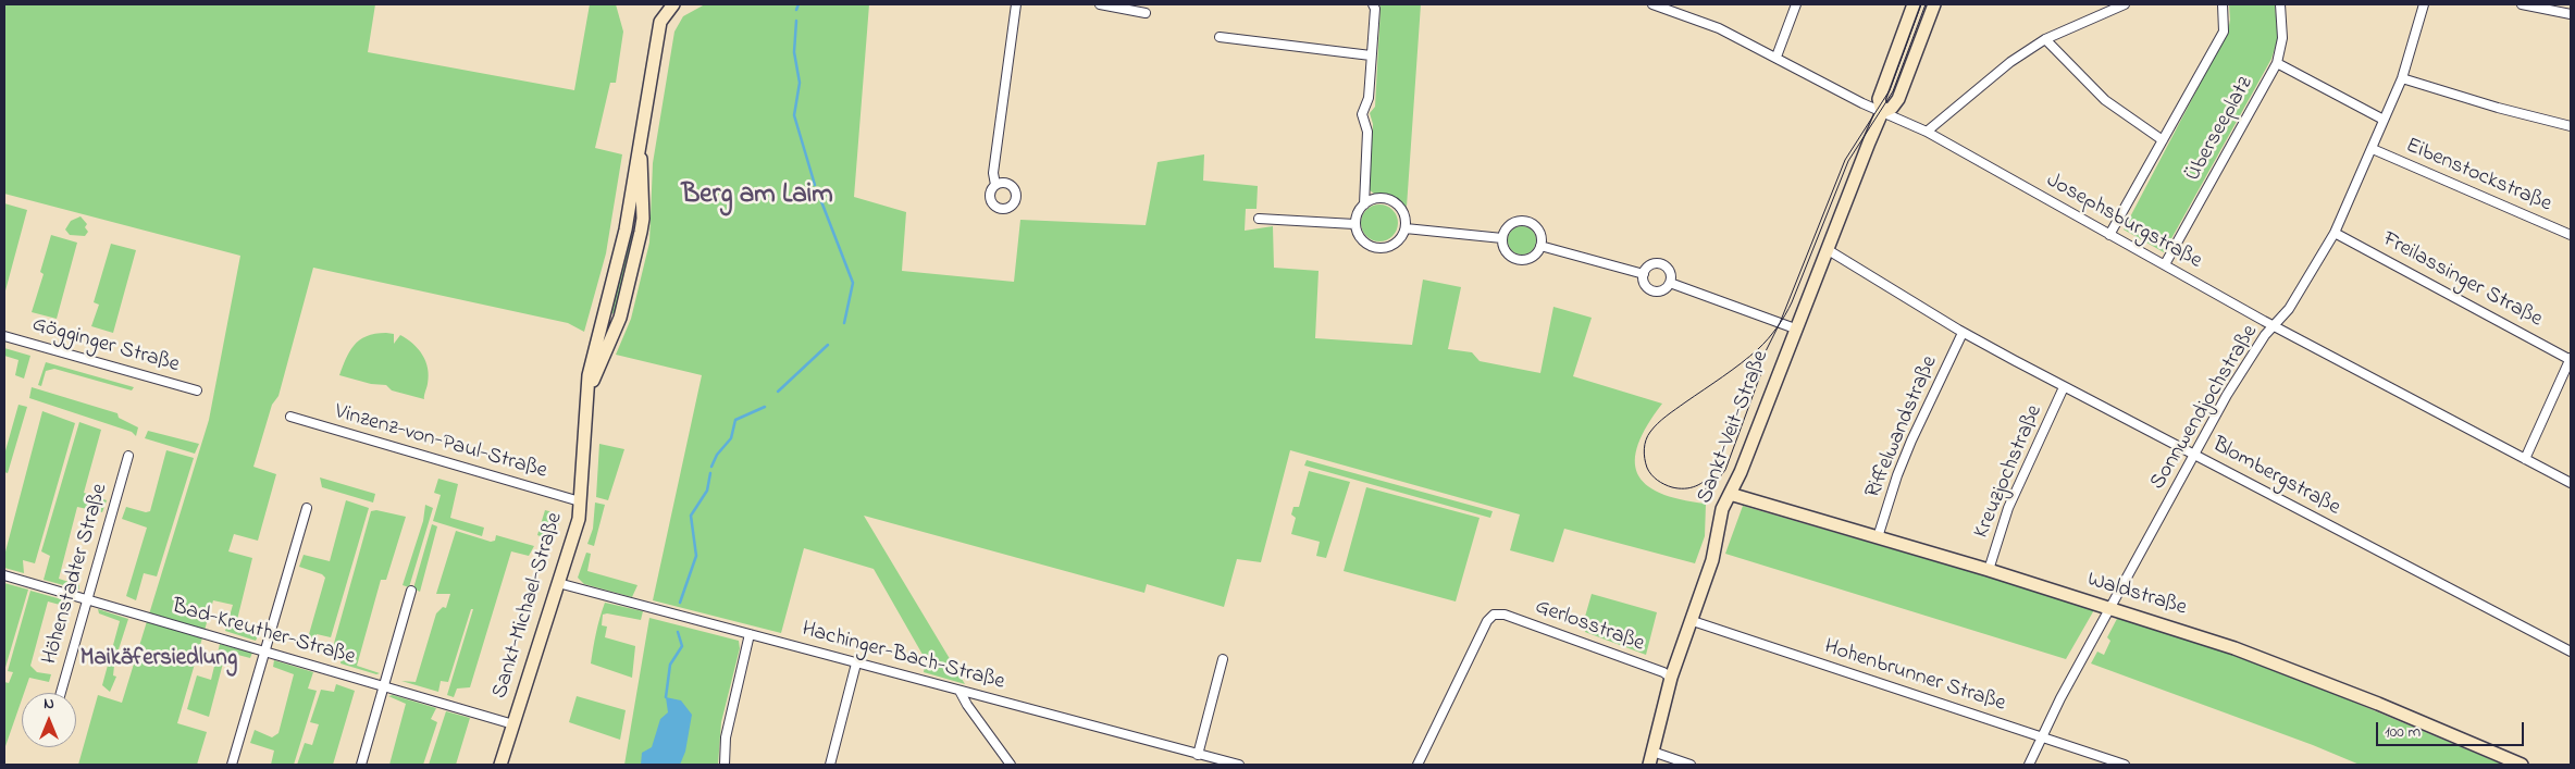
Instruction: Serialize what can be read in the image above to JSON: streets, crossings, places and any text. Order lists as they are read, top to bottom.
{
  "streets": {
    "street": [
      "Überseeplatz",
      "Eibenstockstraße",
      "Josephsburgstraße",
      "Freilassinger Straße",
      "Gögginger Straße",
      "Sonnwendjochstraße",
      "Sankt-Veit-Straße",
      "Riffelwandstraße",
      "Vinzenz-von-Paul-Straße",
      "Kreuzjochstraße",
      "Blombergstraße",
      "Höhenstadter Straße",
      "Waldstraße",
      "Sankt-Michael-Straße",
      "Gerlosstraße",
      "Bad-Kreuther-Straße",
      "Hachinger-Bach-Straße",
      "Hohenbrunner Straße"
    ]
  },
  "crossings": [
    ["Überseeplatz", "Josephsburgstraße"],
    ["Eibenstockstraße", "Sonnwendjochstraße"],
    ["Josephsburgstraße", "Sonnwendjochstraße"],
    ["Josephsburgstraße", "Sankt-Veit-Straße"],
    ["Freilassinger Straße", "Sonnwendjochstraße"],
    ["Sonnwendjochstraße", "Blombergstraße"],
    ["Sonnwendjochstraße", "Waldstraße"],
    ["Sonnwendjochstraße", "Hohenbrunner Straße"],
    ["Sankt-Veit-Straße", "Blombergstraße"],
    ["Sankt-Veit-Straße", "Waldstraße"],
    ["Sankt-Veit-Straße", "Gerlosstraße"],
    ["Sankt-Veit-Straße", "Hohenbrunner Straße"],
    ["Riffelwandstraße", "Blombergstraße"],
    ["Riffelwandstraße", "Waldstraße"],
    ["Vinzenz-von-Paul-Straße", "Sankt-Michael-Straße"],
    ["Kreuzjochstraße", "Blombergstraße"],
    ["Kreuzjochstraße", "Waldstraße"],
    ["Höhenstadter Straße", "Bad-Kreuther-Straße"],
    ["Sankt-Michael-Straße", "Bad-Kreuther-Straße"],
    ["Sankt-Michael-Straße", "Hachinger-Bach-Straße"]
  ],
  "districts": ["Berg am Laim", "Maikäfersiedlung"],
  "scale_bar": "100 m",
  "north": "top"
}
